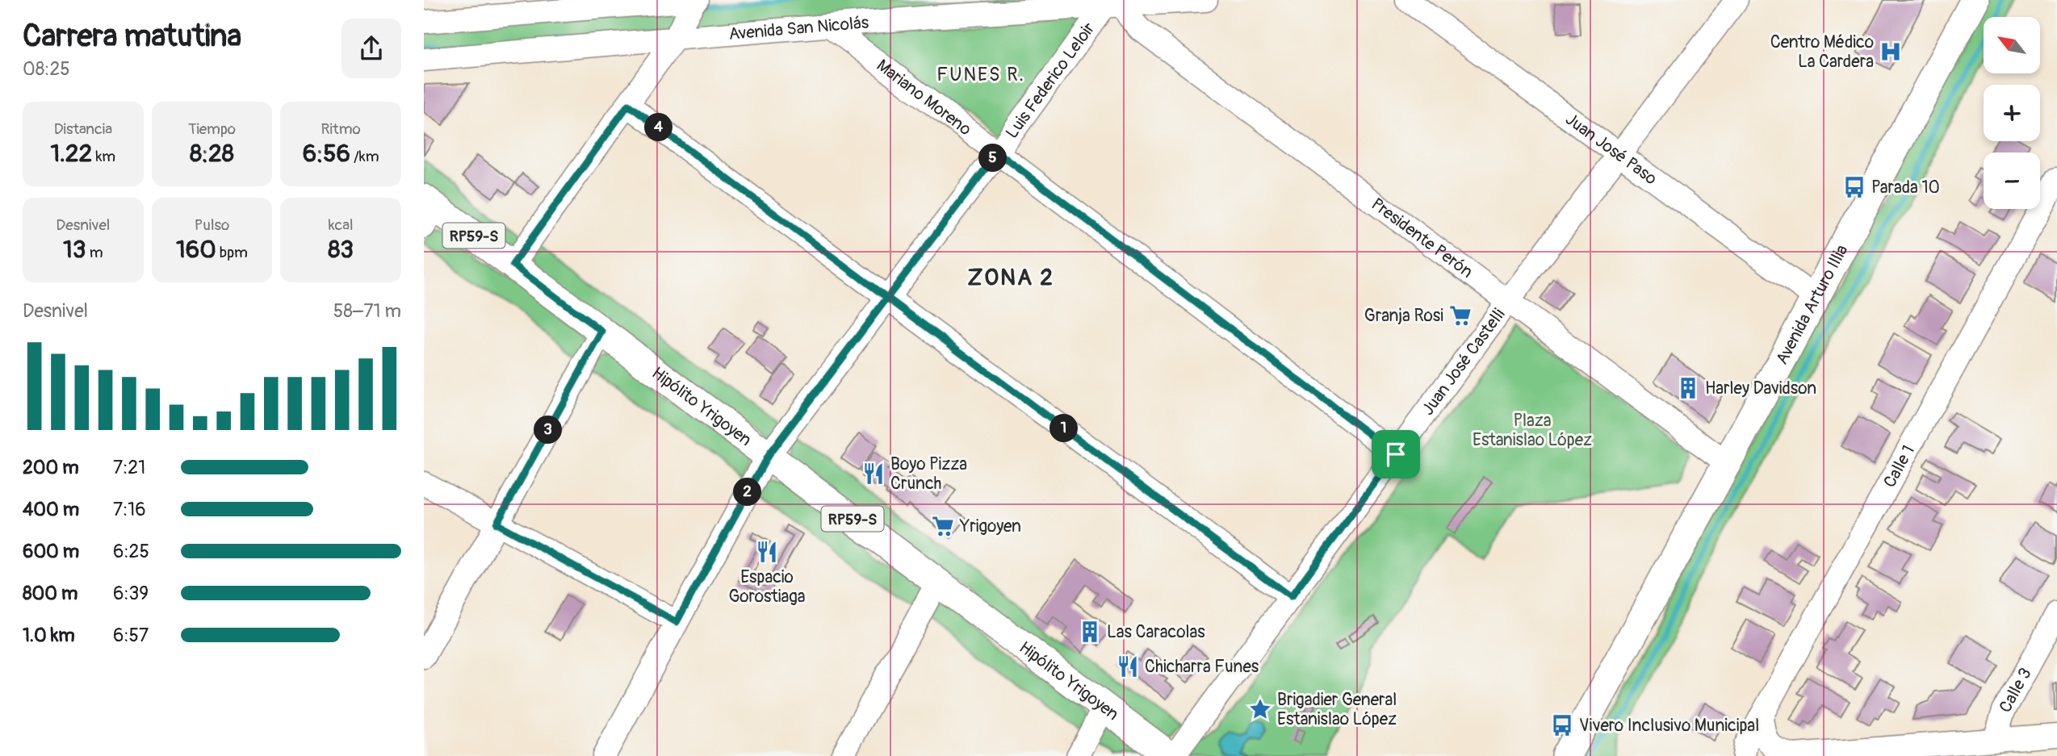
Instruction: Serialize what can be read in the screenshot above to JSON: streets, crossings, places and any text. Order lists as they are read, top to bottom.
{
  "streets": {
    "main road": ["RP59-S", "Avenida Arturo Illia", "Hipólito Yrigoyen"],
    "street": [
      "Avenida San Nicolás",
      "Luis Federico Leloir",
      "Mariano Moreno",
      "Juan José Paso",
      "Presidente Perón",
      "Juan José Castelli",
      "Calle 1",
      "Calle 3"
    ]
  },
  "crossings": [
    ["Avenida San Nicolás", "Luis Federico Leloir"],
    ["Avenida San Nicolás", "Mariano Moreno"],
    ["Avenida San Nicolás", "Presidente Perón"],
    ["Luis Federico Leloir", "Mariano Moreno"],
    ["Luis Federico Leloir", "Presidente Perón"],
    ["Luis Federico Leloir", "Hipólito Yrigoyen"],
    ["Mariano Moreno", "Juan José Castelli"],
    ["Juan José Paso", "Avenida Arturo Illia"],
    ["Juan José Paso", "Juan José Castelli"],
    ["Presidente Perón", "Avenida Arturo Illia"],
    ["Presidente Perón", "Juan José Castelli"],
    ["Juan José Castelli", "Hipólito Yrigoyen"]
  ],
  "districts": ["FUNES R.", "ZONA 2"],
  "parks": ["Plaza Estanislao López"],
  "places": {
    "hospital": ["Centro Médico La Cardera"],
    "bus stop": ["Parada 10", "Vivero Inclusivo Municipal"],
    "supermarket": ["Granja Rosi", "Yrigoyen"],
    "building": ["Harley Davidson", "Las Caracolas"],
    "restaurant": ["Boyo Pizza Crunch", "Espacio Gorostiaga", "Chicharra Funes"],
    "place": ["Brigadier General Estanislao López"]
  },
  "north": "top left",
  "page": {
    "heading": ["Carrera matutina", "08:25"],
    "map_buttons": ["+", "−"],
    "stats": [
      ["Distancia", "1.22 km"],
      ["Tiempo", "8:28"],
      ["Ritmo", "6:56 /km"],
      ["Desnivel", "13 m"],
      ["Pulso", "160 bpm"],
      ["kcal", "83"]
    ],
    "pins": [
      "4",
      "5",
      "1",
      "3",
      "2"
    ],
    "chart": ["Desnivel", "58–71 m"],
    "list": [
      {
        "name": "200 m",
        "note": "7:21"
      },
      {
        "name": "400 m",
        "note": "7:16"
      },
      {
        "name": "600 m",
        "note": "6:25"
      },
      {
        "name": "800 m",
        "note": "6:39"
      },
      {
        "name": "1.0 km",
        "note": "6:57"
      }
    ]
  }
}
